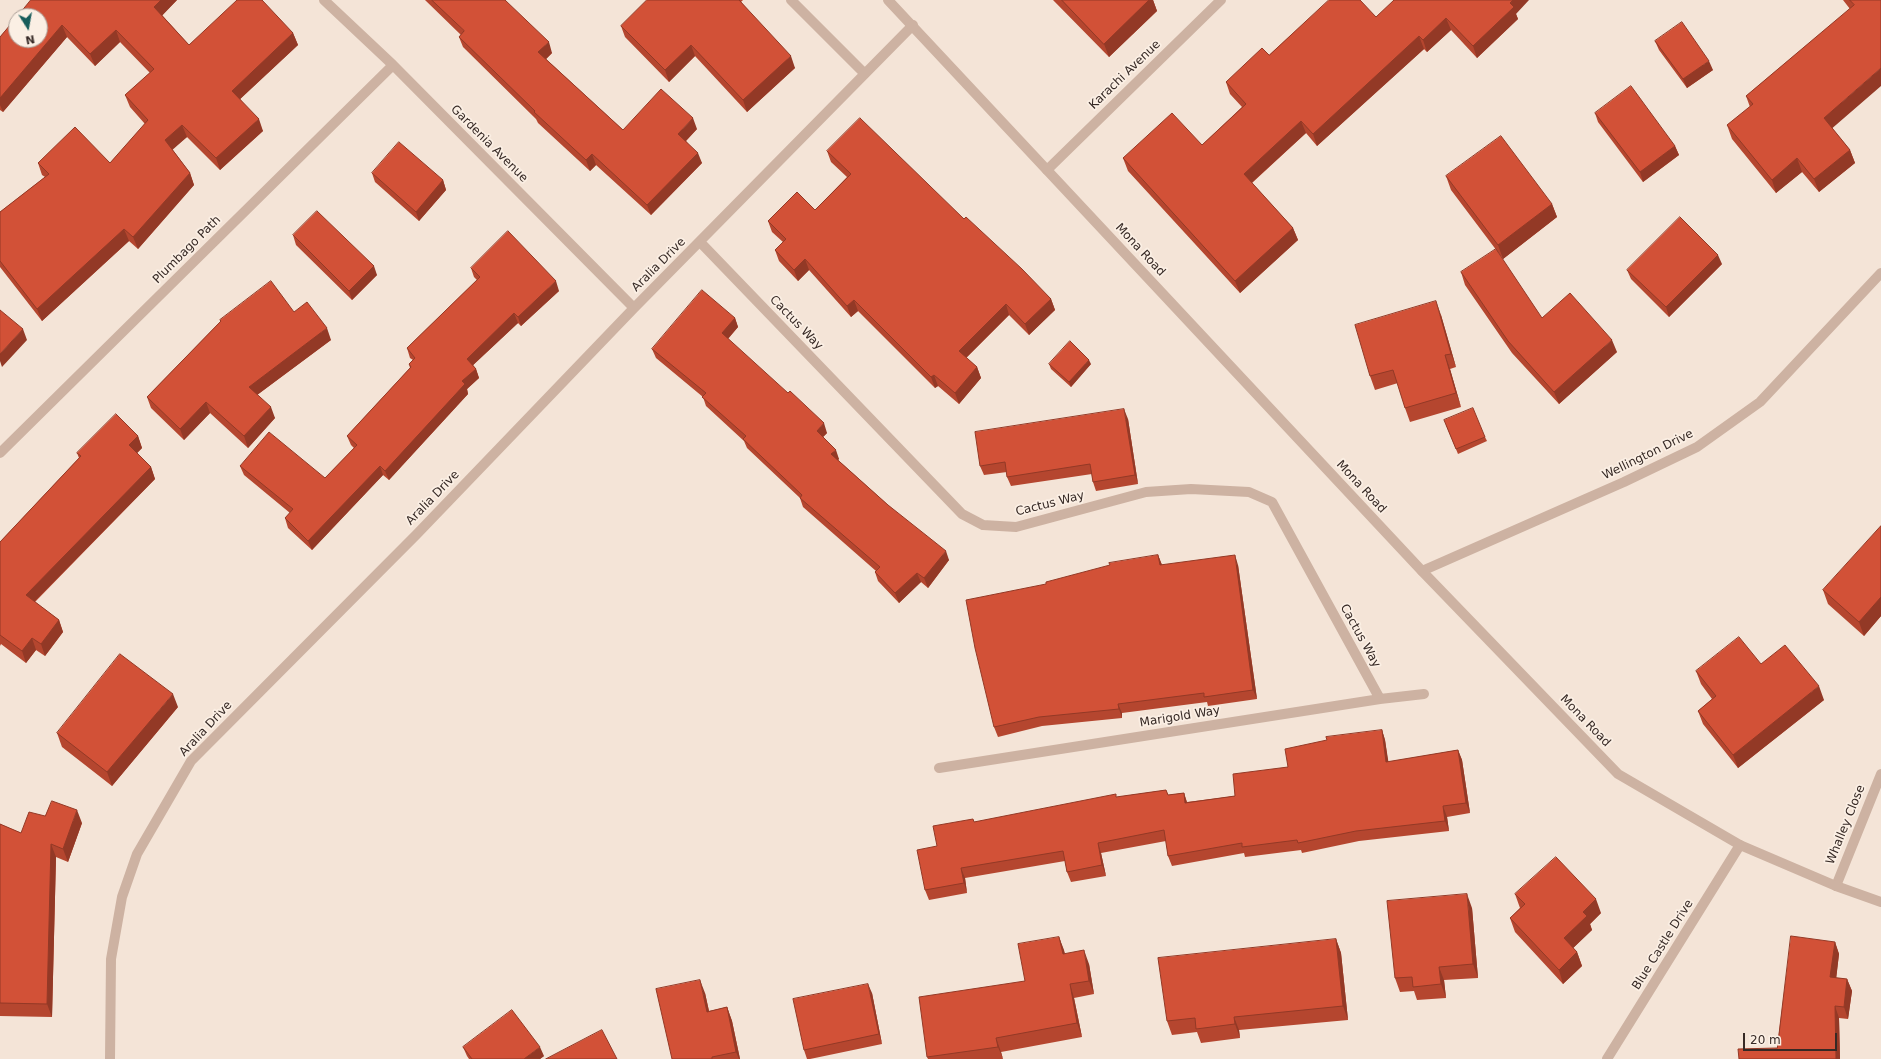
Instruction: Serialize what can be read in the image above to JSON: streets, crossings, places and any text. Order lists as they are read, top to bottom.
{
  "streets": {
    "street": [
      "Karachi Avenue",
      "Gardenia Avenue",
      "Plumbago Path",
      "Mona Road",
      "Aralia Drive",
      "Cactus Way",
      "Wellington Drive",
      "Marigold Way",
      "Whalley Close",
      "Blue Castle Drive"
    ]
  },
  "crossings": [
    ["Karachi Avenue", "Mona Road"],
    ["Gardenia Avenue", "Plumbago Path"],
    ["Gardenia Avenue", "Aralia Drive"],
    ["Mona Road", "Aralia Drive"],
    ["Mona Road", "Wellington Drive"],
    ["Mona Road", "Whalley Close"],
    ["Mona Road", "Blue Castle Drive"],
    ["Aralia Drive", "Cactus Way"],
    ["Cactus Way", "Marigold Way"]
  ],
  "scale_bar": "20 m",
  "north": "bottom"
}
